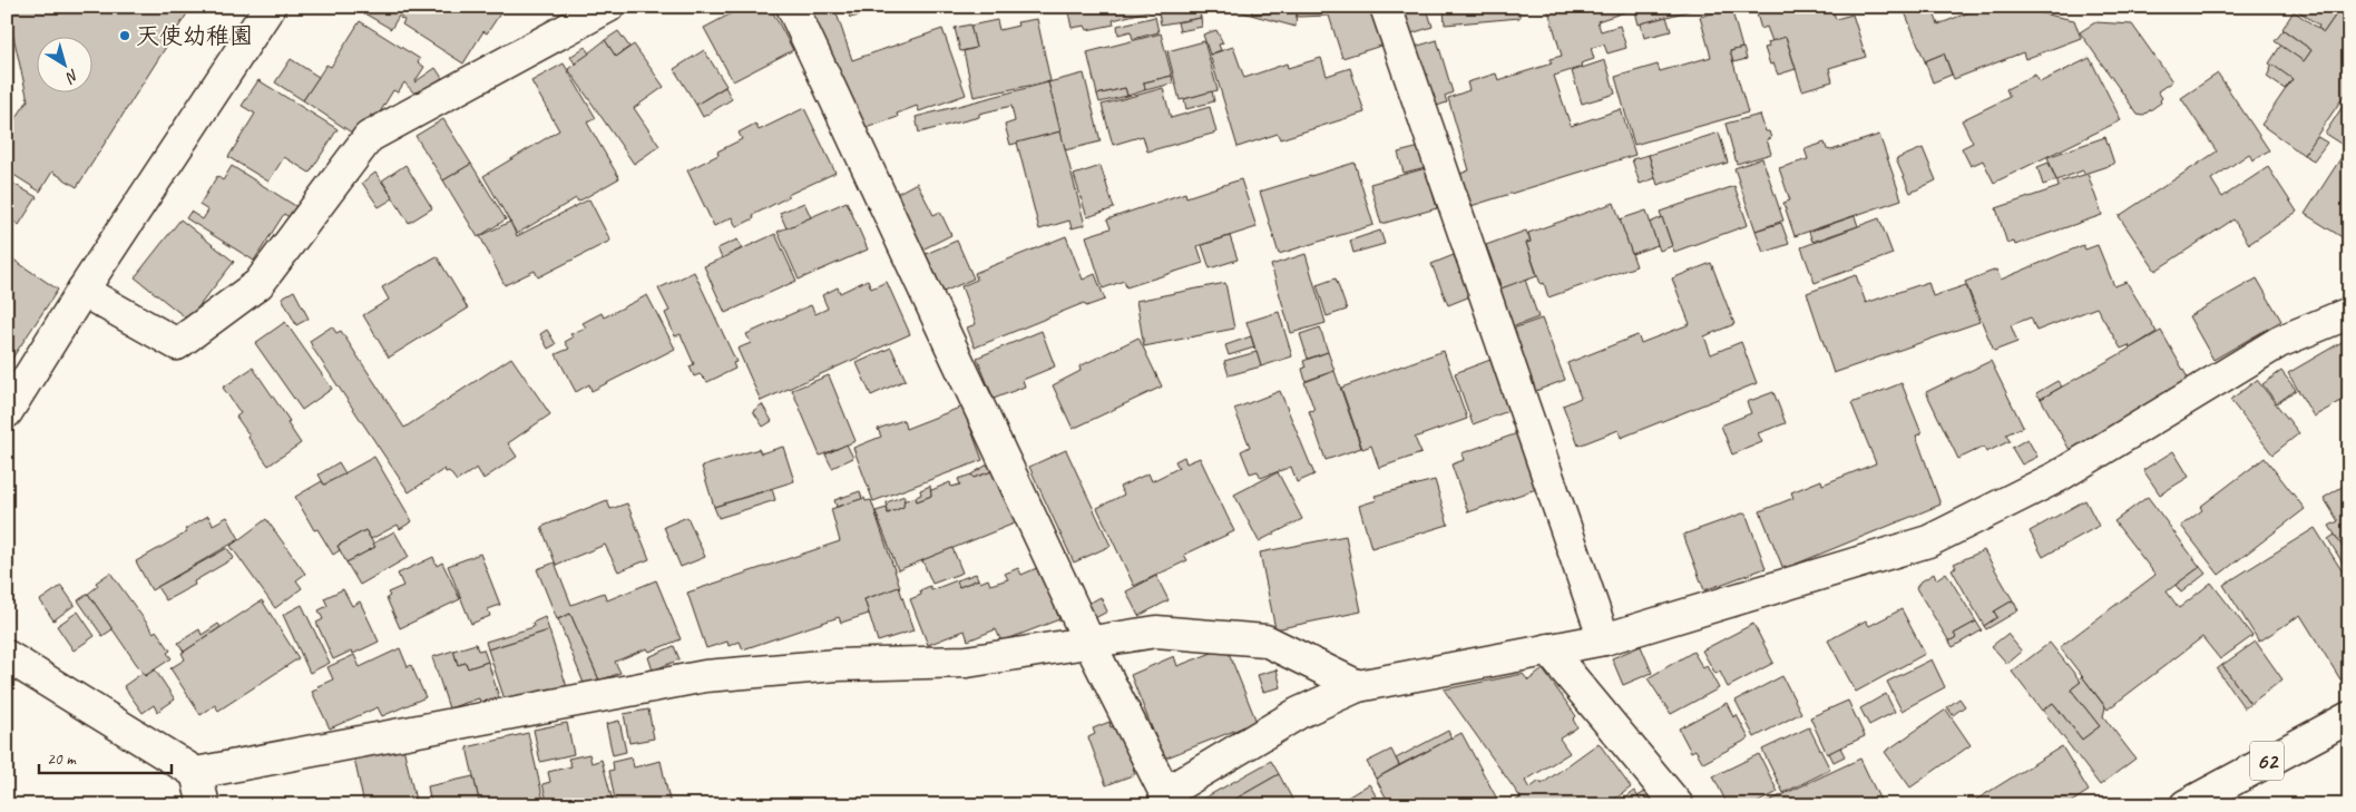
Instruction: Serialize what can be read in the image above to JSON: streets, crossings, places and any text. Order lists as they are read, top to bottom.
{
  "streets": {
    "street": ["62"]
  },
  "places": ["天使幼稚園"],
  "scale_bar": "20 m",
  "north": "bottom right"
}
